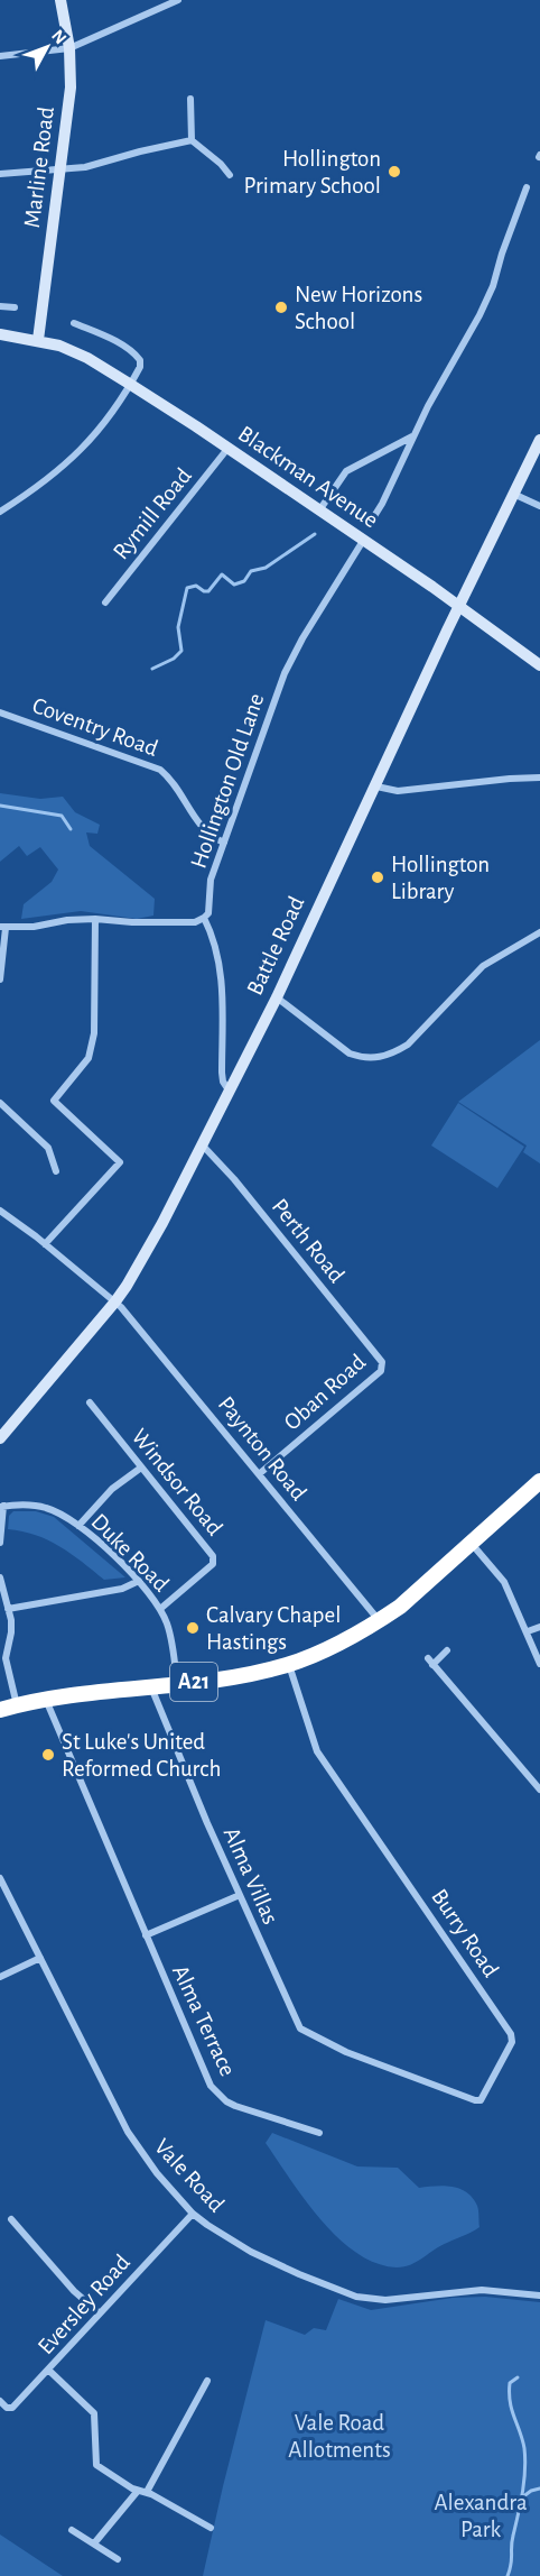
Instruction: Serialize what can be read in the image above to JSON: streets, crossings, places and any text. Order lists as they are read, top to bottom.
{
  "streets": {
    "highway": ["A21"],
    "main road": ["Marline Road", "Blackman Avenue", "Battle Road"],
    "street": [
      "Rymill Road",
      "Coventry Road",
      "Hollington Old Lane",
      "Perth Road",
      "Oban Road",
      "Paynton Road",
      "Windsor Road",
      "Duke Road",
      "Alma Villas",
      "Burry Road",
      "Alma Terrace",
      "Vale Road",
      "Eversley Road"
    ]
  },
  "crossings": [
    ["Marline Road", "Blackman Avenue"],
    ["Blackman Avenue", "Rymill Road"],
    ["Blackman Avenue", "Hollington Old Lane"],
    ["Blackman Avenue", "Battle Road"],
    ["Coventry Road", "Hollington Old Lane"],
    ["Hollington Old Lane", "Battle Road"],
    ["Battle Road", "Perth Road"],
    ["Battle Road", "Paynton Road"],
    ["Perth Road", "Oban Road"],
    ["Oban Road", "Paynton Road"],
    ["Paynton Road", "A21"],
    ["Windsor Road", "Duke Road"],
    ["Duke Road", "A21"],
    ["A21", "Alma Villas"],
    ["A21", "Burry Road"],
    ["A21", "Alma Terrace"],
    ["Alma Villas", "Burry Road"],
    ["Vale Road", "Eversley Road"]
  ],
  "parks": ["Vale Road Allotments", "Alexandra Park"],
  "places": [
    "Hollington Primary School",
    "New Horizons School",
    "Hollington Library",
    "Calvary Chapel Hastings",
    "St Luke's United Reformed Church"
  ],
  "north": "top right"
}
